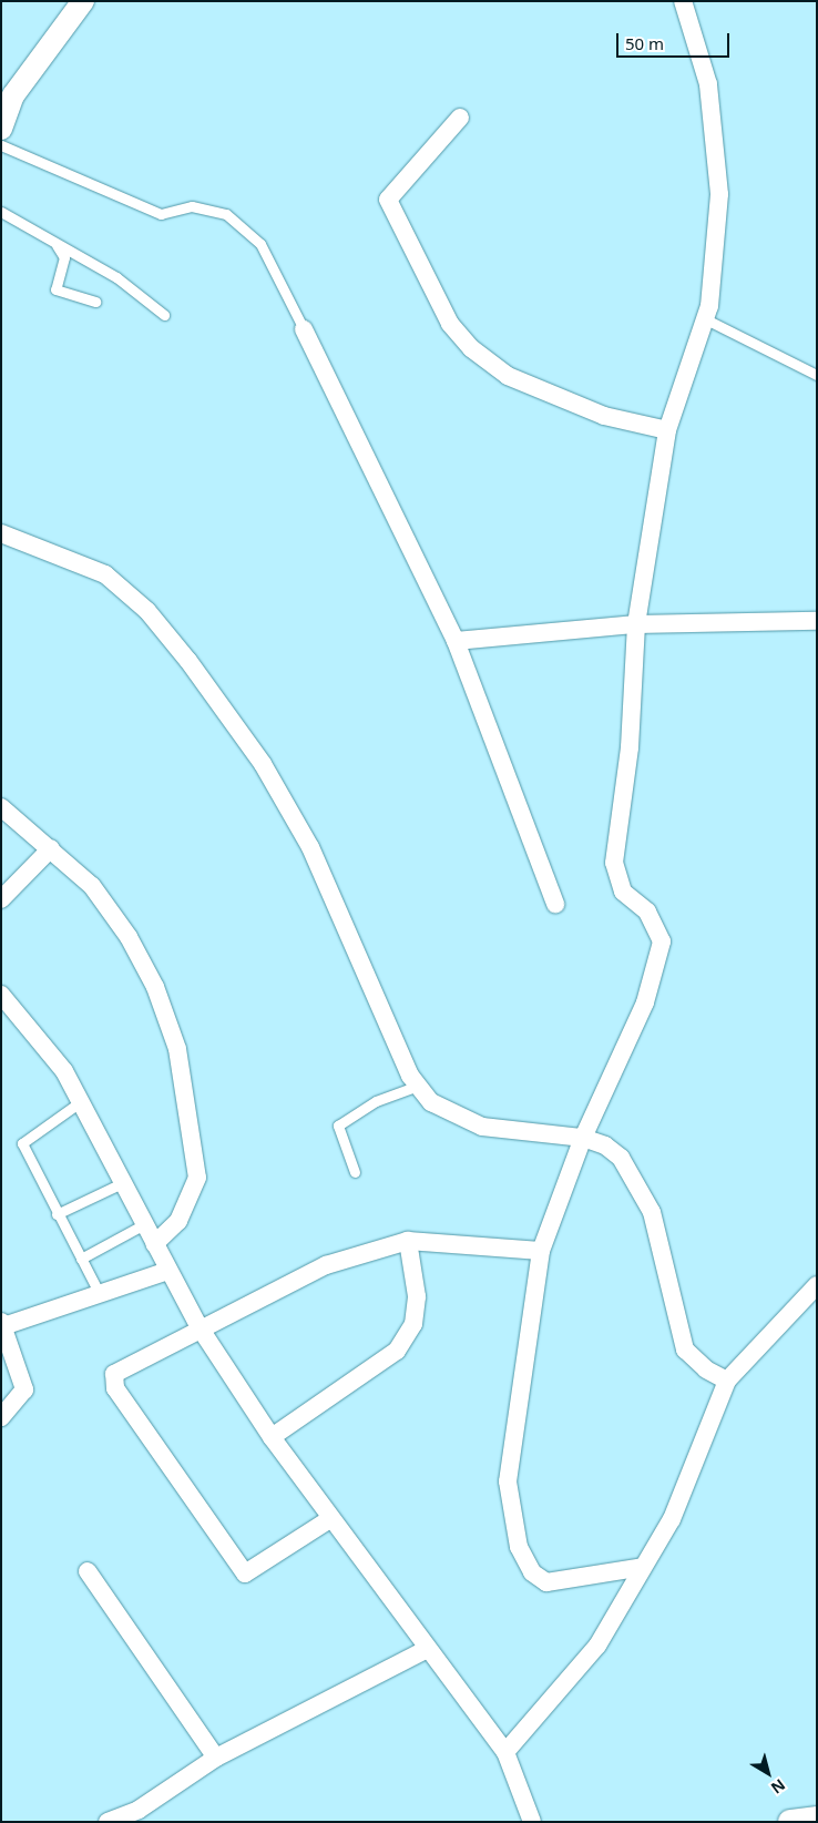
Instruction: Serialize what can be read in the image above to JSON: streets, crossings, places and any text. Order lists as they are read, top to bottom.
{
  "scale_bar": "50 m",
  "north": "bottom right"
}
